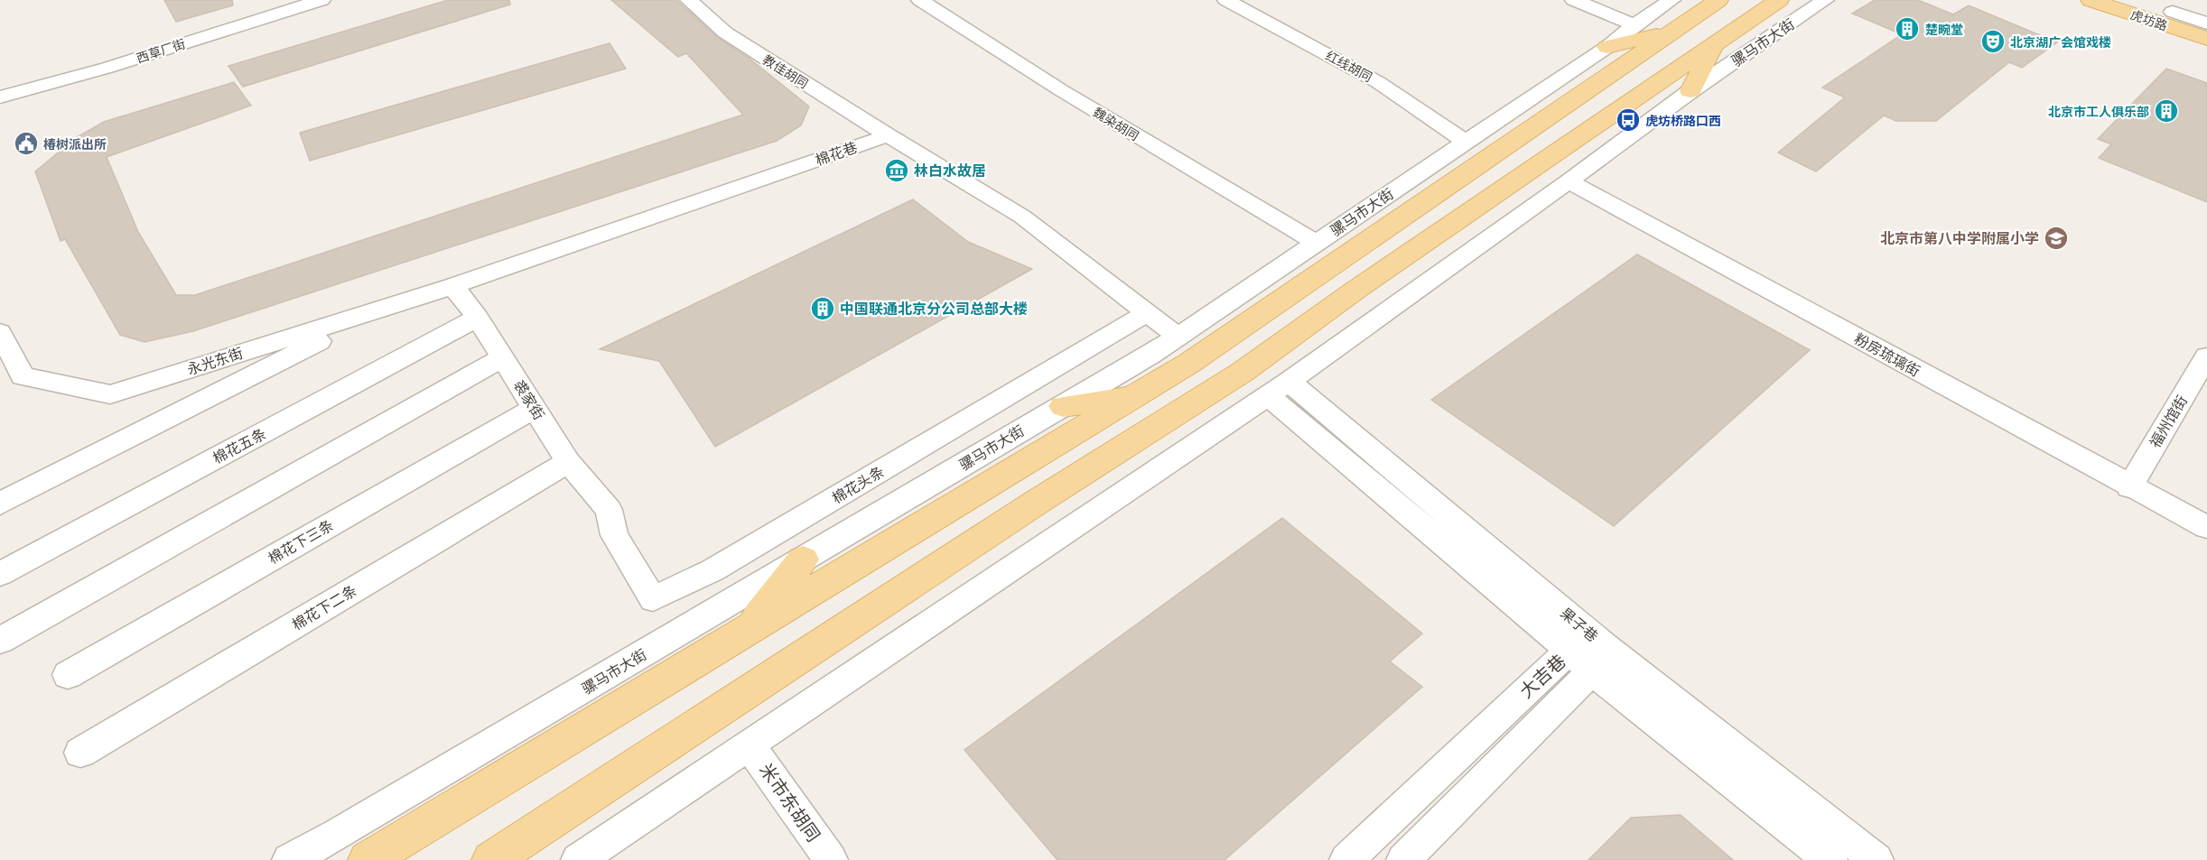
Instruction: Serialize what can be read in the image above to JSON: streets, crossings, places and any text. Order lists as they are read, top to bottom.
{
  "streets": {
    "main road": ["虎坊路", "骡马市大街"],
    "street": [
      "西草厂街",
      "红线胡同",
      "教佳胡同",
      "魏染胡同",
      "棉花巷",
      "粉房琉璃街",
      "永光东街",
      "裘家街",
      "福州馆街",
      "棉花五条",
      "棉花头条",
      "棉花下三条",
      "棉花下二条",
      "果子巷",
      "大吉巷",
      "米市东胡同"
    ]
  },
  "crossings": [
    ["骡马市大街", "红线胡同"],
    ["骡马市大街", "魏染胡同"],
    ["骡马市大街", "粉房琉璃街"],
    ["骡马市大街", "果子巷"],
    ["骡马市大街", "米市东胡同"],
    ["教佳胡同", "棉花巷"],
    ["棉花巷", "永光东街"],
    ["棉花巷", "裘家街"],
    ["粉房琉璃街", "福州馆街"],
    ["永光东街", "裘家街"],
    ["裘家街", "棉花五条"],
    ["裘家街", "棉花头条"],
    ["裘家街", "棉花下三条"],
    ["裘家街", "棉花下二条"],
    ["果子巷", "大吉巷"]
  ],
  "places": {
    "building": ["楚畹堂", "北京市工人俱乐部", "中国联通北京分公司总部大楼"],
    "theatre": ["北京湖广会馆戏楼"],
    "bus stop": ["虎坊桥路口西"],
    "public building": ["椿树派出所"],
    "museum": ["林白水故居"],
    "school or university": ["北京市第八中学附属小学"]
  }
}
